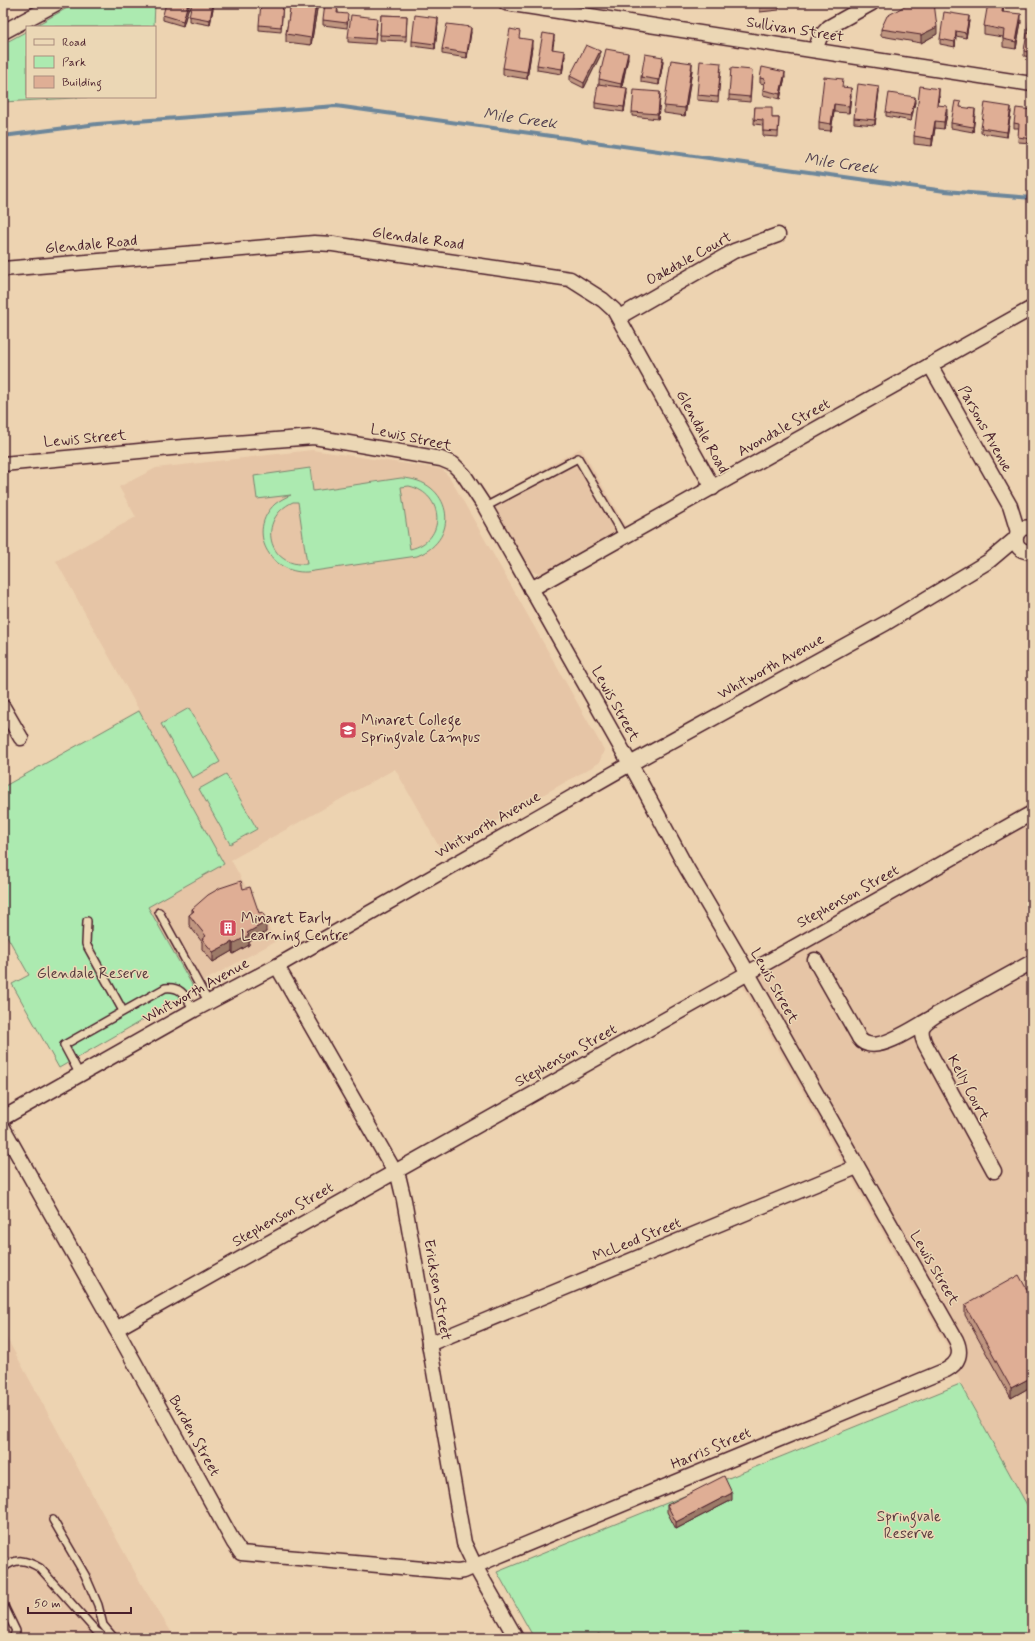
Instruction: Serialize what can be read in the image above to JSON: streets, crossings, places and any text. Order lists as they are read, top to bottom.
{
  "streets": {
    "street": [
      "Sullivan Street",
      "Glendale Road",
      "Oakdale Court",
      "Avondale Street",
      "Parsons Avenue",
      "Lewis Street",
      "Whitworth Avenue",
      "Stephenson Street",
      "Kelly Court",
      "McLeod Street",
      "Ericksen Street",
      "Burden Street",
      "Harris Street"
    ]
  },
  "crossings": [
    ["Glendale Road", "Oakdale Court"],
    ["Glendale Road", "Avondale Street"],
    ["Avondale Street", "Parsons Avenue"],
    ["Avondale Street", "Lewis Street"],
    ["Parsons Avenue", "Whitworth Avenue"],
    ["Lewis Street", "Whitworth Avenue"],
    ["Lewis Street", "Stephenson Street"],
    ["Lewis Street", "McLeod Street"],
    ["Lewis Street", "Harris Street"],
    ["Whitworth Avenue", "Ericksen Street"],
    ["Stephenson Street", "Ericksen Street"],
    ["Stephenson Street", "Burden Street"],
    ["McLeod Street", "Ericksen Street"],
    ["Ericksen Street", "Burden Street"],
    ["Ericksen Street", "Harris Street"],
    ["Burden Street", "Harris Street"]
  ],
  "water": ["Mile Creek"],
  "parks": ["Glendale Reserve", "Springvale Reserve"],
  "places": {
    "school or university": ["Minaret College Springvale Campus"],
    "building": ["Minaret Early Learning Centre"]
  },
  "legend": ["Road", "Park", "Building"],
  "scale_bar": "50 m"
}
